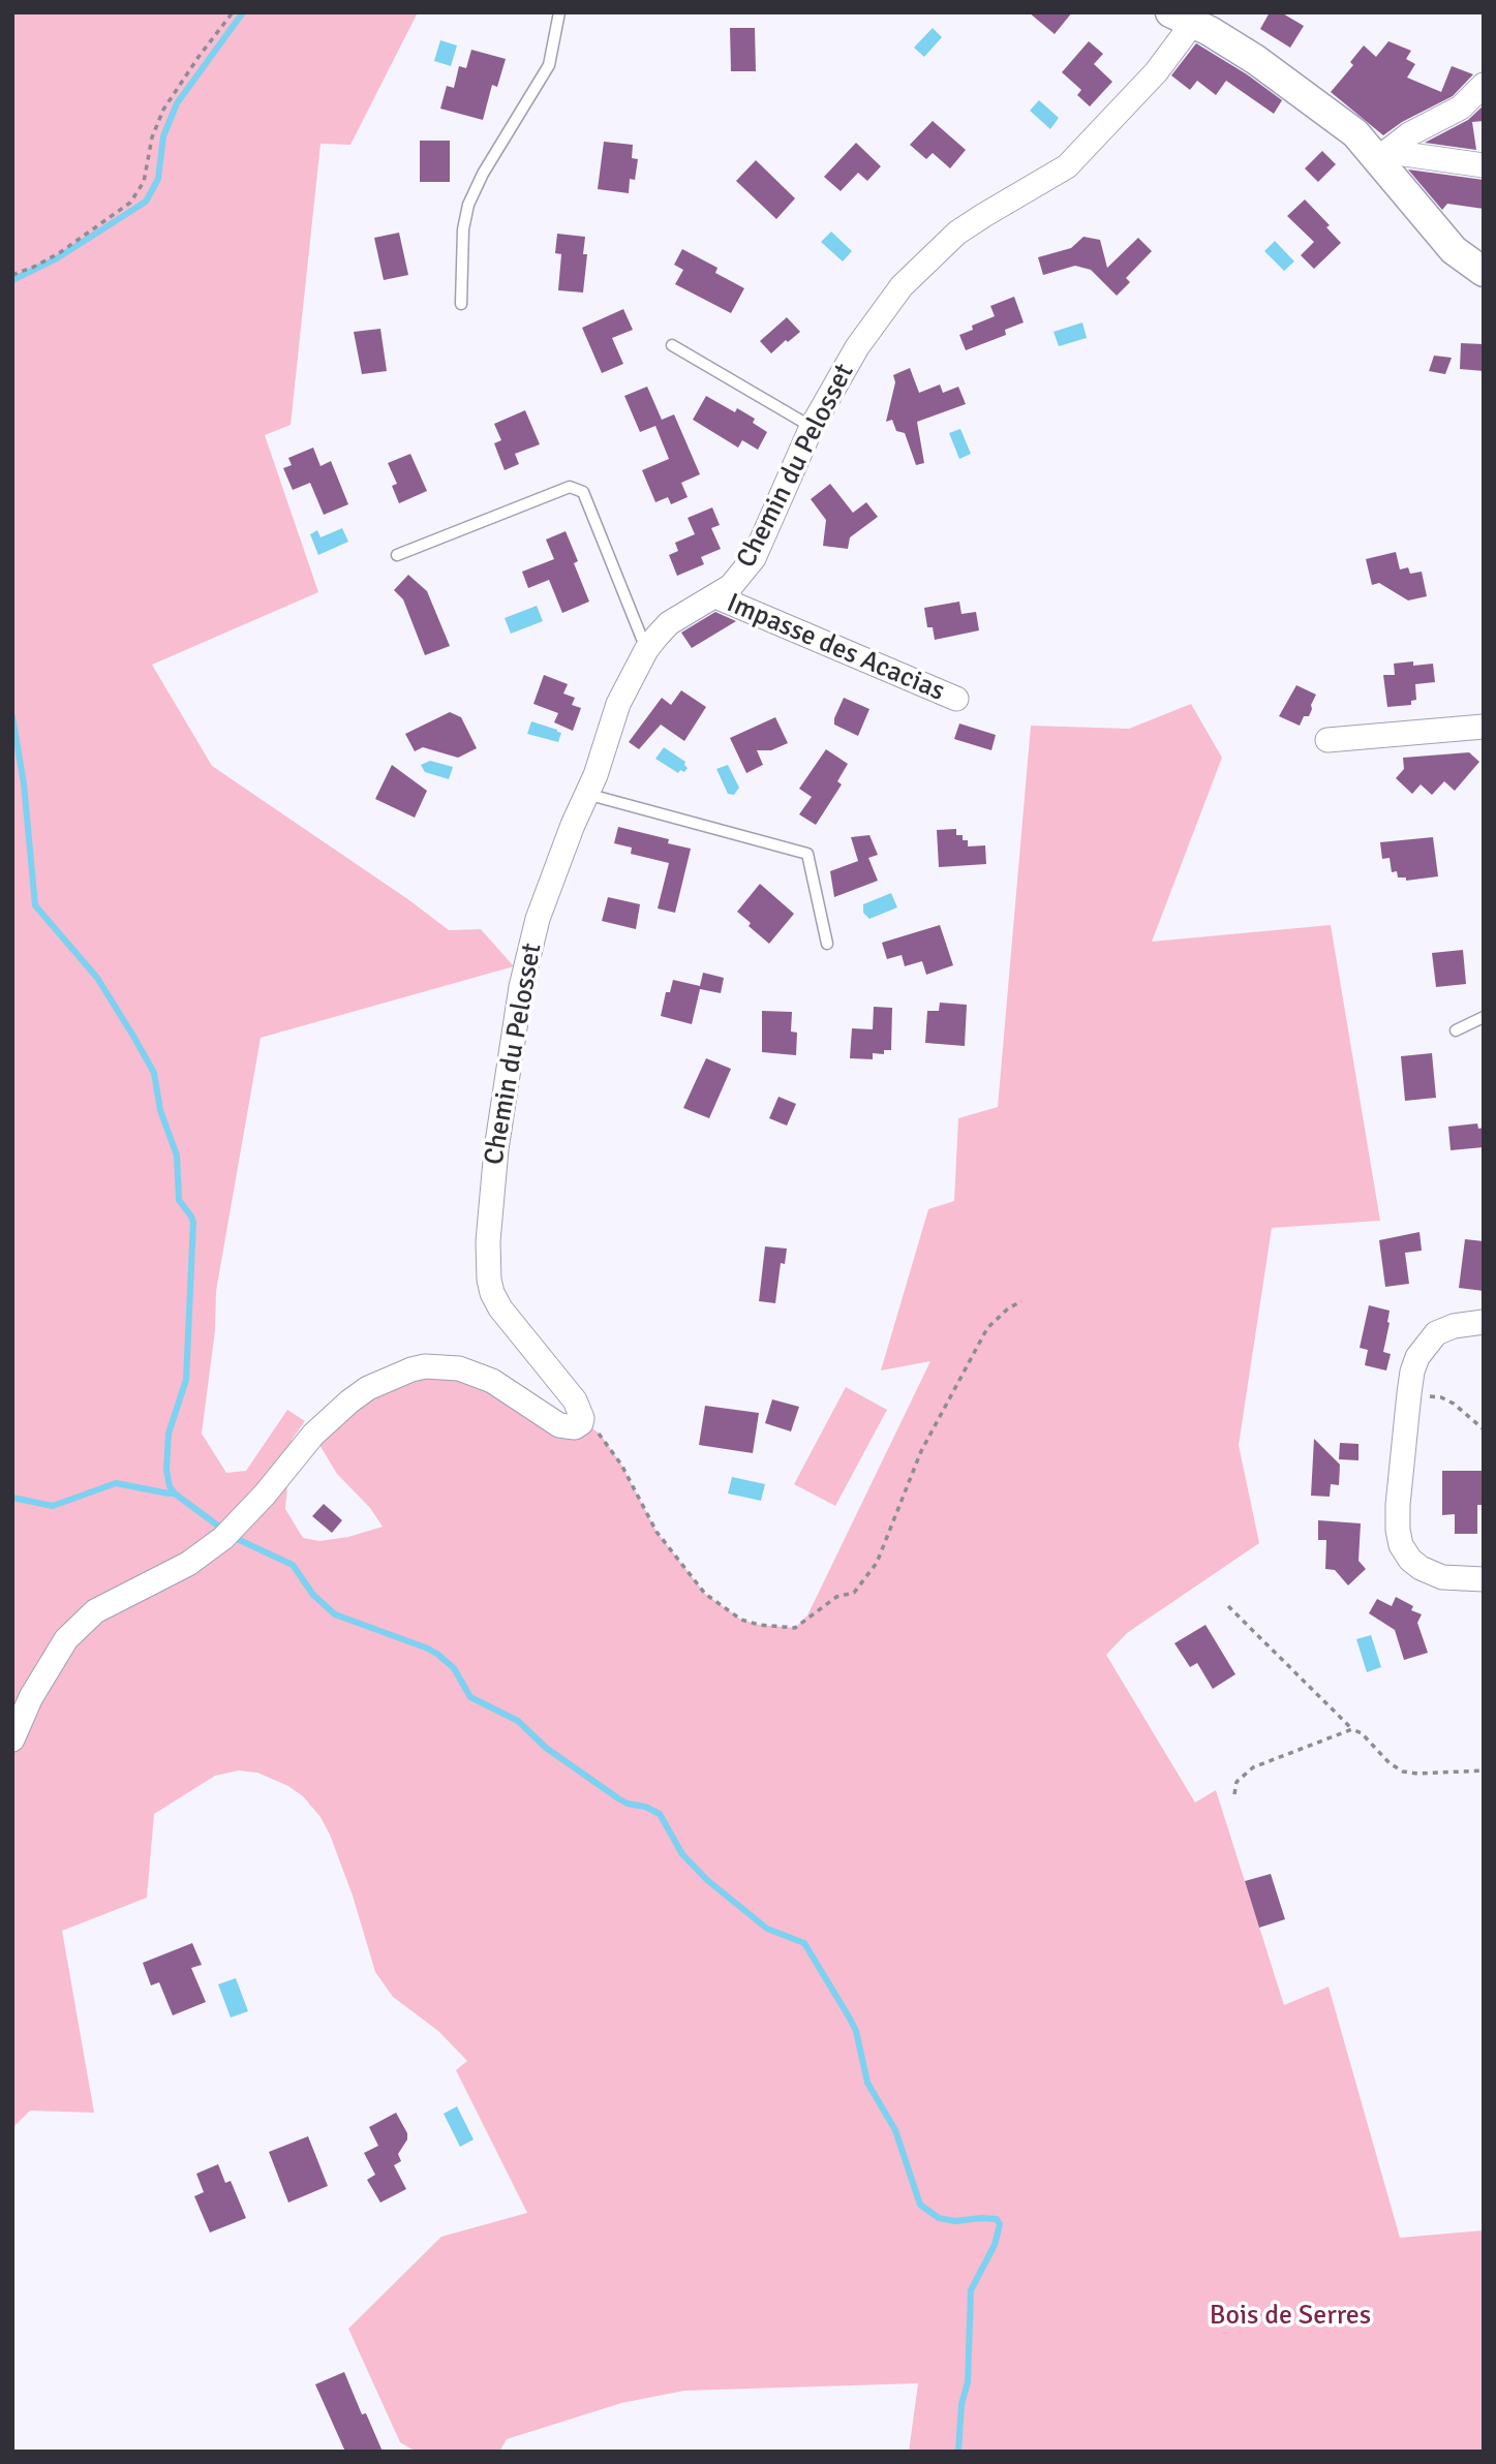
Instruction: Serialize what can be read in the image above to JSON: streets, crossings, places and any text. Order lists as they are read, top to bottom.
{
  "streets": {
    "street": ["Chemin du Pelosset", "Impasse des Acacias"]
  },
  "crossings": [
    ["Chemin du Pelosset", "Impasse des Acacias"]
  ],
  "parks": ["Bois de Serres"]
}
